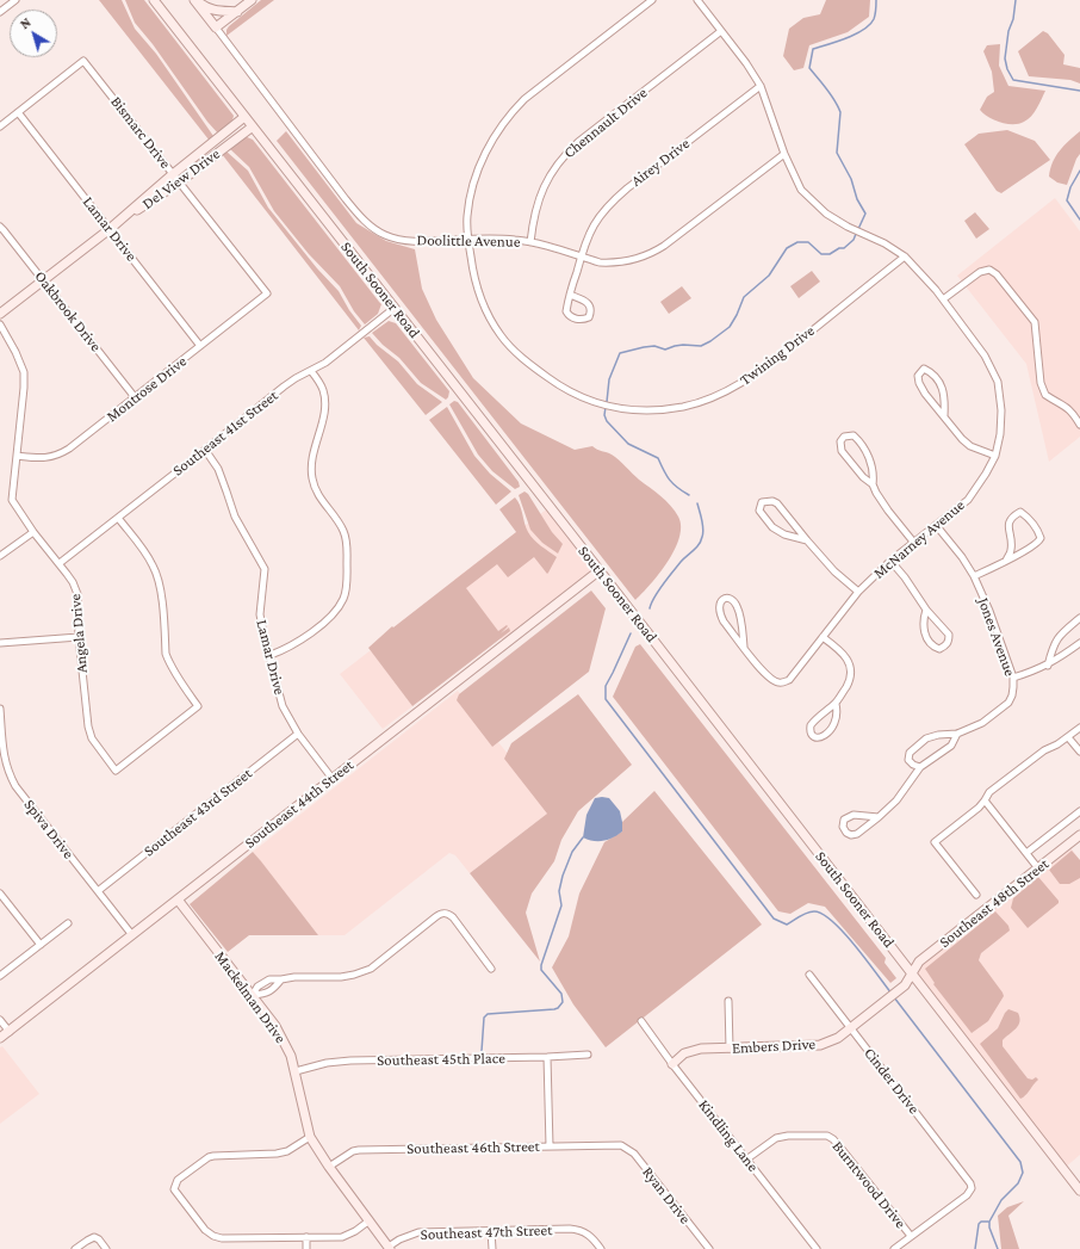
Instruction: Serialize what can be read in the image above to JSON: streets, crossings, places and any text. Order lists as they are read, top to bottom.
{
  "streets": {
    "main road": [
      "Del View Drive",
      "South Sooner Road",
      "Southeast 44th Street",
      "Southeast 48th Street",
      "Mackelman Drive",
      "Embers Drive"
    ],
    "street": [
      "Chennault Drive",
      "Bismarc Drive",
      "Airey Drive",
      "Lamar Drive",
      "Doolittle Avenue",
      "Oakbrook Drive",
      "Twining Drive",
      "Montrose Drive",
      "Southeast 41st Street",
      "McNarney Avenue",
      "Angela Drive",
      "Jones Avenue",
      "Southeast 43rd Street",
      "Spiva Drive",
      "Southeast 45th Place",
      "Cinder Drive",
      "Kindling Lane",
      "Southeast 46th Street",
      "Burntwood Drive",
      "Ryan Drive",
      "Southeast 47th Street"
    ]
  },
  "crossings": [
    ["Chennault Drive", "Doolittle Avenue"],
    ["Chennault Drive", "McNarney Avenue"],
    ["Bismarc Drive", "Del View Drive"],
    ["Bismarc Drive", "Lamar Drive"],
    ["Bismarc Drive", "Montrose Drive"],
    ["Airey Drive", "Doolittle Avenue"],
    ["Airey Drive", "McNarney Avenue"],
    ["Del View Drive", "Lamar Drive"],
    ["Del View Drive", "South Sooner Road"],
    ["Del View Drive", "Oakbrook Drive"],
    ["Lamar Drive", "Montrose Drive"],
    ["Lamar Drive", "Southeast 41st Street"],
    ["Lamar Drive", "Southeast 44th Street"],
    ["Lamar Drive", "Southeast 43rd Street"],
    ["Doolittle Avenue", "Twining Drive"],
    ["Doolittle Avenue", "McNarney Avenue"],
    ["South Sooner Road", "Southeast 41st Street"],
    ["South Sooner Road", "Southeast 44th Street"],
    ["South Sooner Road", "Southeast 48th Street"],
    ["South Sooner Road", "Embers Drive"],
    ["Oakbrook Drive", "Montrose Drive"],
    ["Twining Drive", "McNarney Avenue"],
    ["Montrose Drive", "Angela Drive"],
    ["Southeast 41st Street", "Angela Drive"],
    ["McNarney Avenue", "Jones Avenue"],
    ["Southeast 44th Street", "Spiva Drive"],
    ["Southeast 44th Street", "Mackelman Drive"],
    ["Southeast 43rd Street", "Spiva Drive"],
    ["Southeast 48th Street", "Embers Drive"],
    ["Mackelman Drive", "Southeast 45th Place"],
    ["Mackelman Drive", "Southeast 46th Street"],
    ["Mackelman Drive", "Southeast 47th Street"],
    ["Embers Drive", "Cinder Drive"],
    ["Embers Drive", "Kindling Lane"],
    ["Cinder Drive", "Burntwood Drive"],
    ["Kindling Lane", "Burntwood Drive"],
    ["Southeast 46th Street", "Ryan Drive"]
  ],
  "north": "top left"
}
